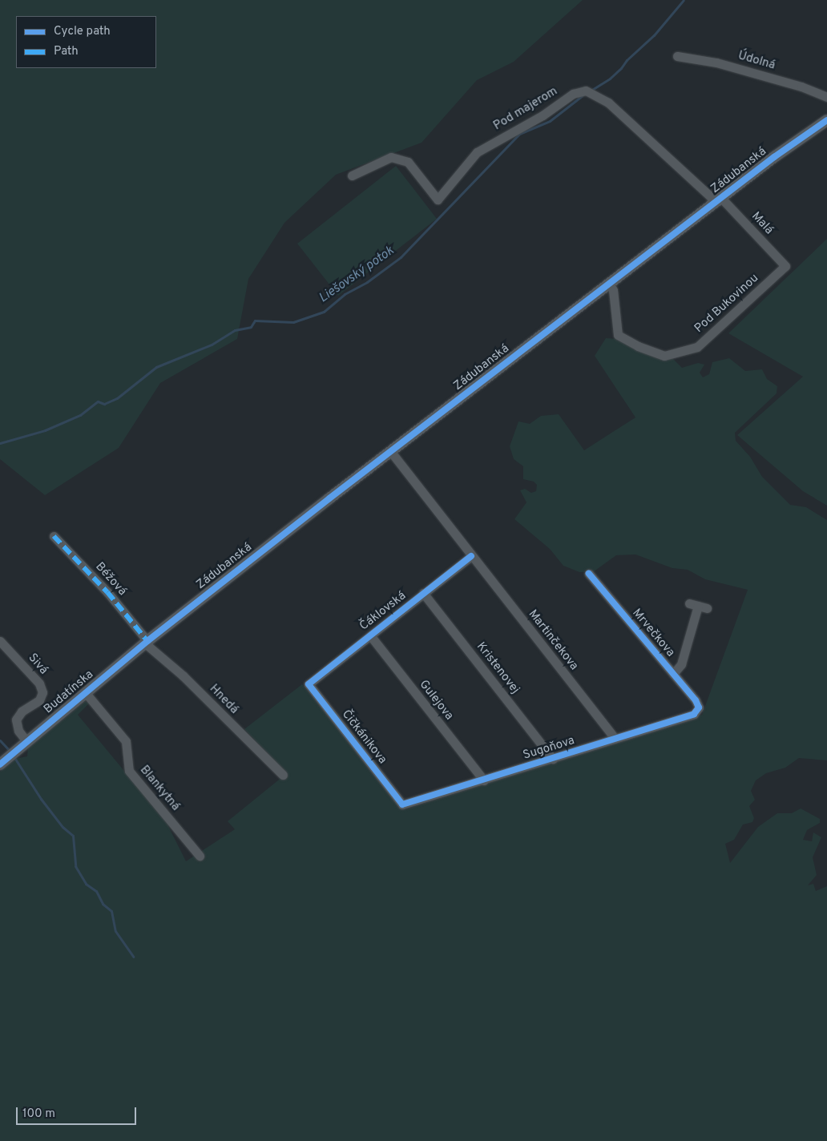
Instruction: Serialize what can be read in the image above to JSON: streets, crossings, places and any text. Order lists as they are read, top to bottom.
{
  "streets": {
    "street": [
      "Údolná",
      "Pod majerom",
      "Zádubanská",
      "Malá",
      "Pod Bukovinou",
      "Béžová",
      "Čáklovská",
      "Mrvečkova",
      "Martinčekova",
      "Sivá",
      "Kristenovej",
      "Budatínska",
      "Hnedá",
      "Gulejova",
      "Čičkánikova",
      "Sugoňova",
      "Blankytná"
    ]
  },
  "crossings": [
    ["Pod majerom", "Zádubanská"],
    ["Pod majerom", "Malá"],
    ["Zádubanská", "Malá"],
    ["Zádubanská", "Pod Bukovinou"],
    ["Zádubanská", "Béžová"],
    ["Zádubanská", "Martinčekova"],
    ["Zádubanská", "Budatínska"],
    ["Zádubanská", "Hnedá"],
    ["Malá", "Pod Bukovinou"],
    ["Béžová", "Budatínska"],
    ["Béžová", "Hnedá"],
    ["Čáklovská", "Martinčekova"],
    ["Čáklovská", "Kristenovej"],
    ["Čáklovská", "Gulejova"],
    ["Čáklovská", "Čičkánikova"],
    ["Mrvečkova", "Sugoňova"],
    ["Martinčekova", "Sugoňova"],
    ["Sivá", "Budatínska"],
    ["Kristenovej", "Sugoňova"],
    ["Budatínska", "Hnedá"],
    ["Budatínska", "Blankytná"],
    ["Gulejova", "Sugoňova"],
    ["Čičkánikova", "Sugoňova"]
  ],
  "water": ["Liešovský potok"],
  "legend": ["Cycle path", "Path"],
  "scale_bar": "100 m"
}
